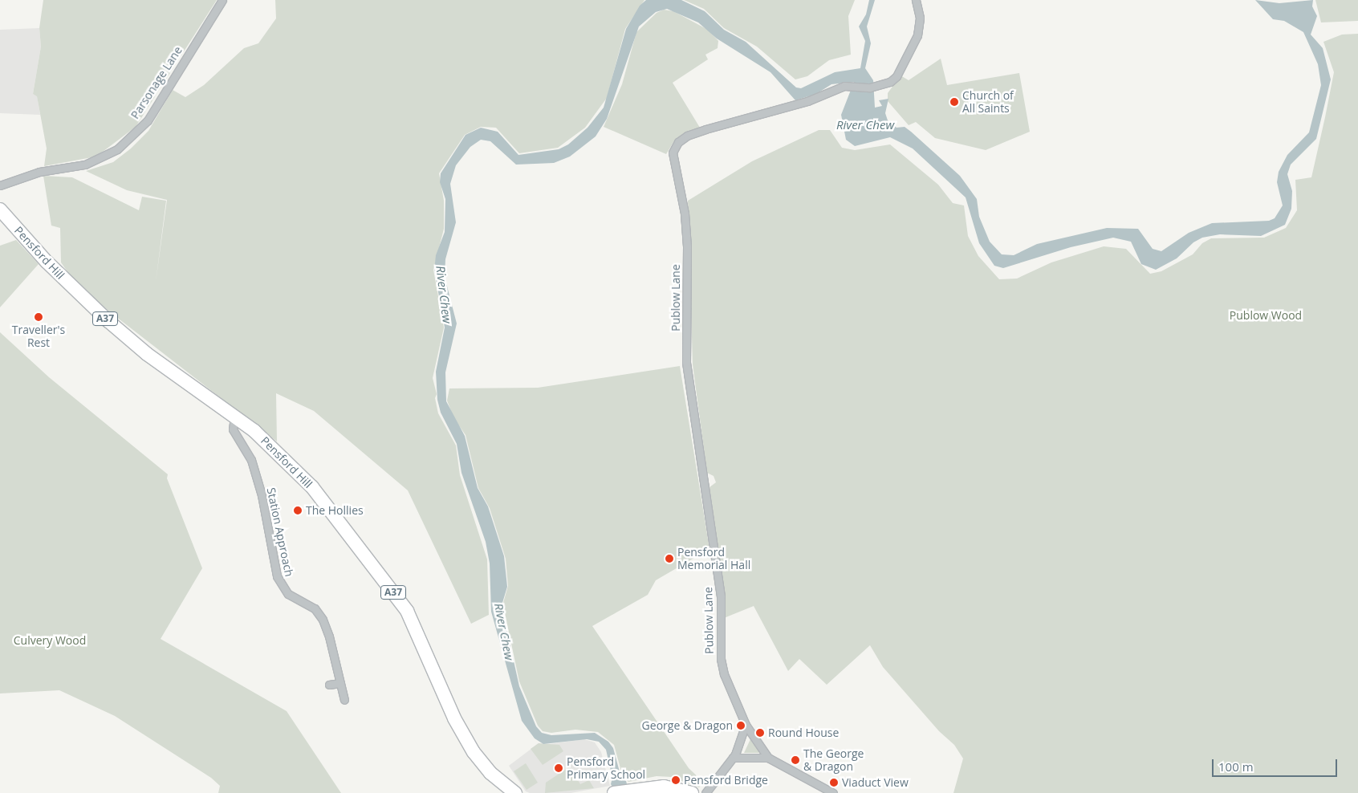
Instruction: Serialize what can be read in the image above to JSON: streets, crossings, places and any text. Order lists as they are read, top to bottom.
{
  "streets": {
    "highway": ["Pensford Hill", "A37"],
    "street": ["Parsonage Lane", "Publow Lane", "Station Approach"]
  },
  "crossings": [
    ["Pensford Hill", "Station Approach"]
  ],
  "water": ["River Chew"],
  "parks": ["Publow Wood", "Culvery Wood"],
  "places": [
    "Church of All Saints",
    "Traveller's Rest",
    "The Hollies",
    "Pensford Memorial Hall",
    "George & Dragon",
    "Round House",
    "The George & Dragon",
    "Pensford Primary School",
    "Pensford Bridge",
    "Viaduct View"
  ],
  "scale_bar": "100 m"
}
